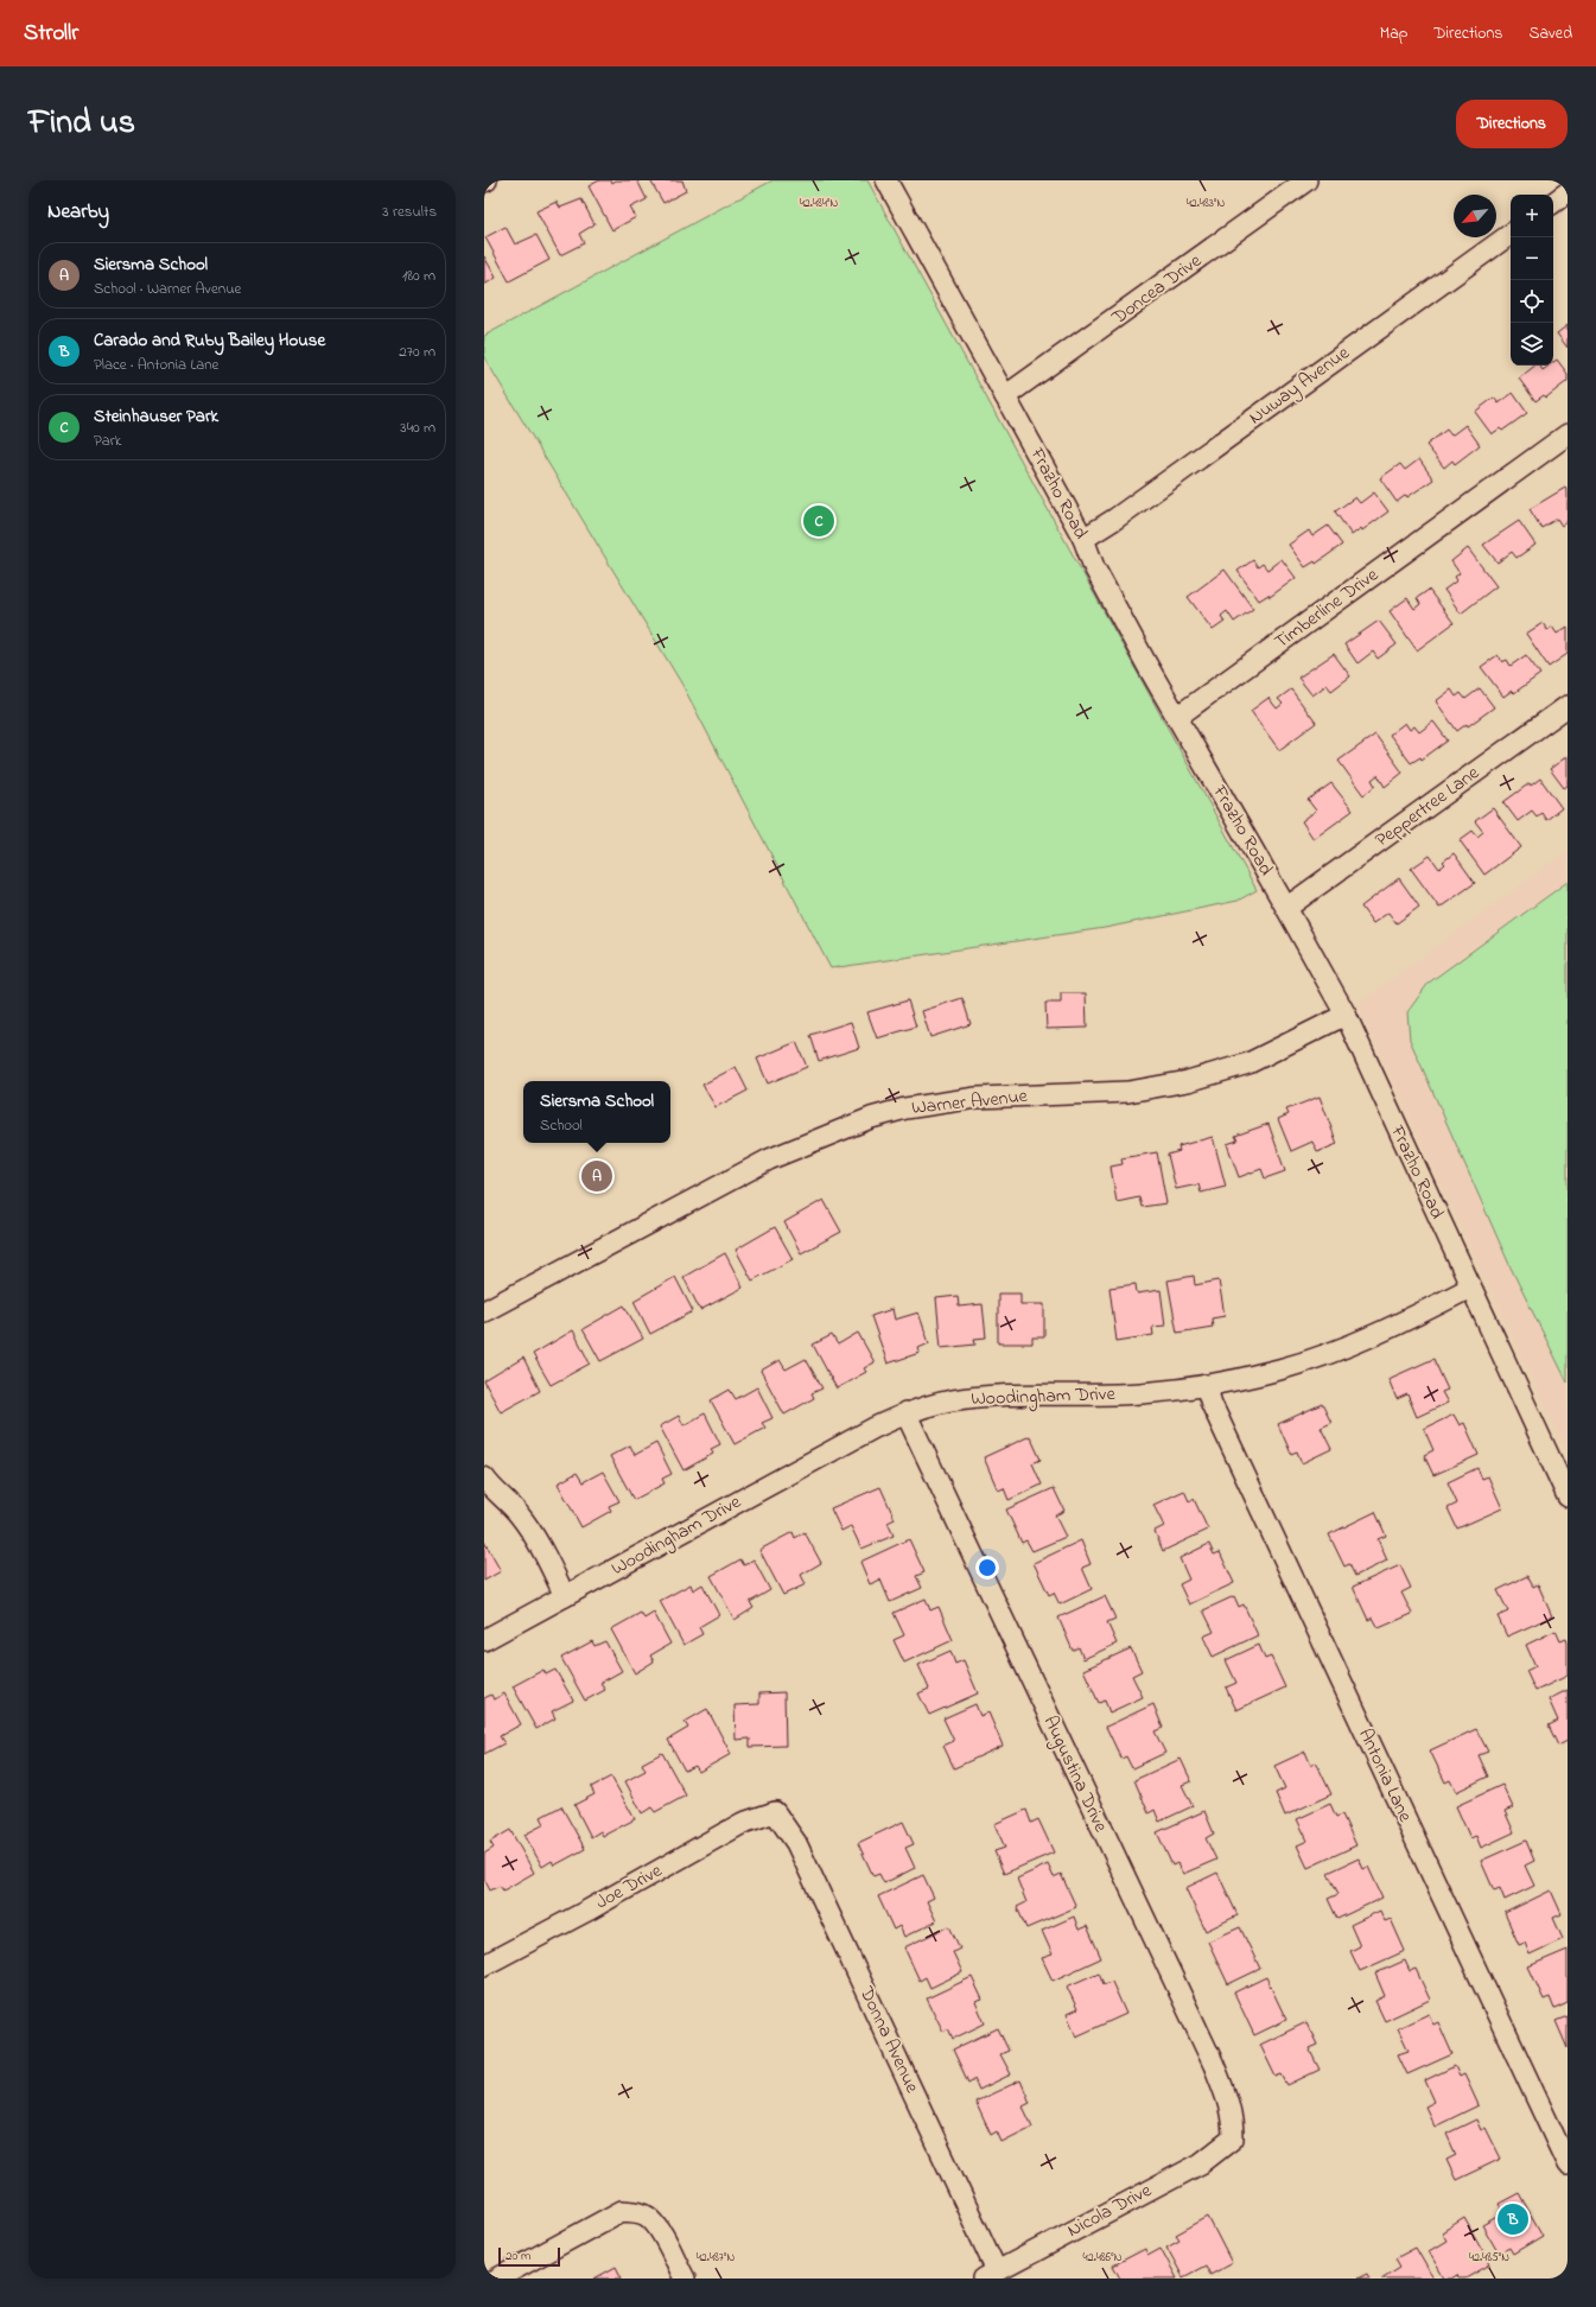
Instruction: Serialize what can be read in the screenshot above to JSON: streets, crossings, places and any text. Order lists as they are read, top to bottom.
{
  "streets": {
    "street": [
      "Doncea Drive",
      "Nuway Avenue",
      "Frazho Road",
      "Timberline Drive",
      "Peppertree Lane",
      "Warner Avenue",
      "Woodingham Drive",
      "Augustina Drive",
      "Antonia Lane",
      "Joe Drive",
      "Donna Avenue",
      "Nicola Drive"
    ]
  },
  "crossings": [
    ["Doncea Drive", "Frazho Road"],
    ["Nuway Avenue", "Frazho Road"],
    ["Frazho Road", "Timberline Drive"],
    ["Frazho Road", "Peppertree Lane"],
    ["Frazho Road", "Warner Avenue"],
    ["Frazho Road", "Woodingham Drive"],
    ["Woodingham Drive", "Augustina Drive"],
    ["Woodingham Drive", "Antonia Lane"],
    ["Augustina Drive", "Nicola Drive"],
    ["Joe Drive", "Donna Avenue"],
    ["Donna Avenue", "Nicola Drive"]
  ],
  "scale_bar": "20 m",
  "north": "bottom left",
  "page": {
    "header": "Strollr",
    "nav": ["Map", "Directions", "Saved"],
    "title": "Find us",
    "buttons": "Directions",
    "heading": ["Nearby", "3 results"],
    "map_buttons": ["+", "−"],
    "list": [
      {
        "mark": "A",
        "name": "Siersma School",
        "note": "School · Warner Avenue",
        "value": "180 m"
      },
      {
        "mark": "B",
        "name": "Carado and Ruby Bailey House",
        "note": "Place · Antonia Lane",
        "value": "270 m"
      },
      {
        "mark": "C",
        "name": "Steinhauser Park",
        "note": "Park",
        "value": "340 m"
      }
    ],
    "pins": ["C", "A", "B"],
    "popup": ["Siersma School", "School"],
    "scale": "20 m"
  },
  "coordinates": [
    "42.484°N",
    "42.483°N",
    "42.487°N",
    "42.486°N",
    "42.485°N"
  ]
}
